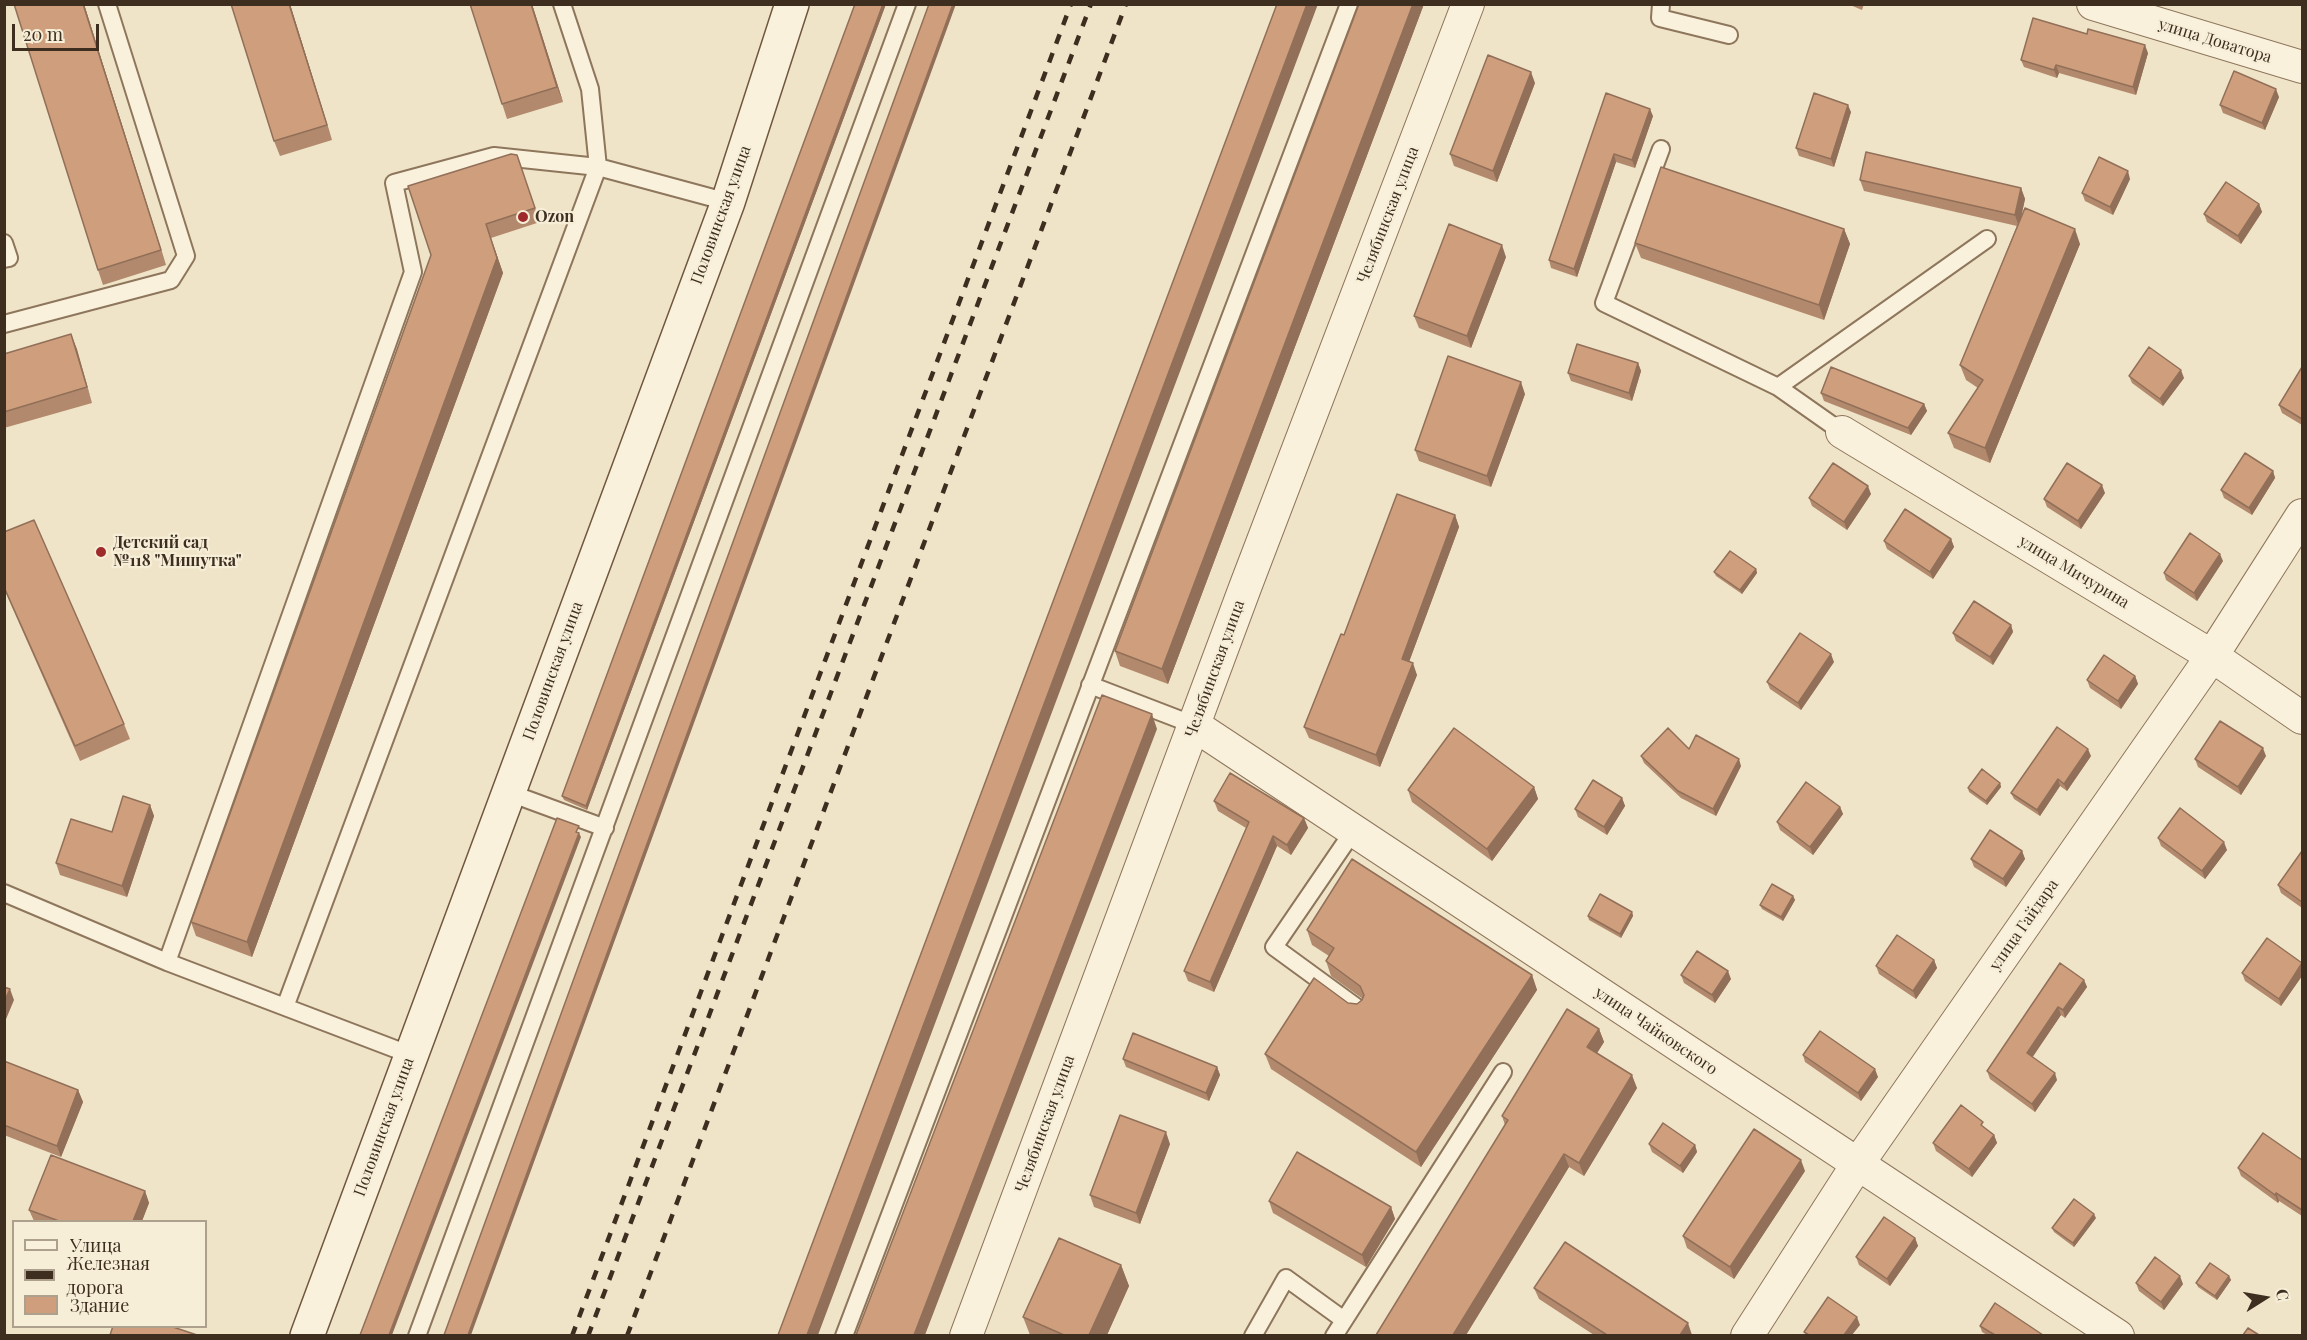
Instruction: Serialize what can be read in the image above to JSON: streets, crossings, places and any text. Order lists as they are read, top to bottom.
{
  "streets": {
    "main road": ["Половинская улица"],
    "street": [
      "улица Доватора",
      "Челябинская улица",
      "улица Мичурина",
      "улица Гайдара",
      "улица Чайковского"
    ]
  },
  "crossings": [
    ["Челябинская улица", "улица Чайковского"],
    ["улица Мичурина", "улица Гайдара"],
    ["улица Гайдара", "улица Чайковского"]
  ],
  "places": ["Ozon", "Детский сад №118 \"Мишутка\""],
  "legend": ["Улица", "Железная дорога", "Здание"],
  "scale_bar": "20 m",
  "north": "right"
}
